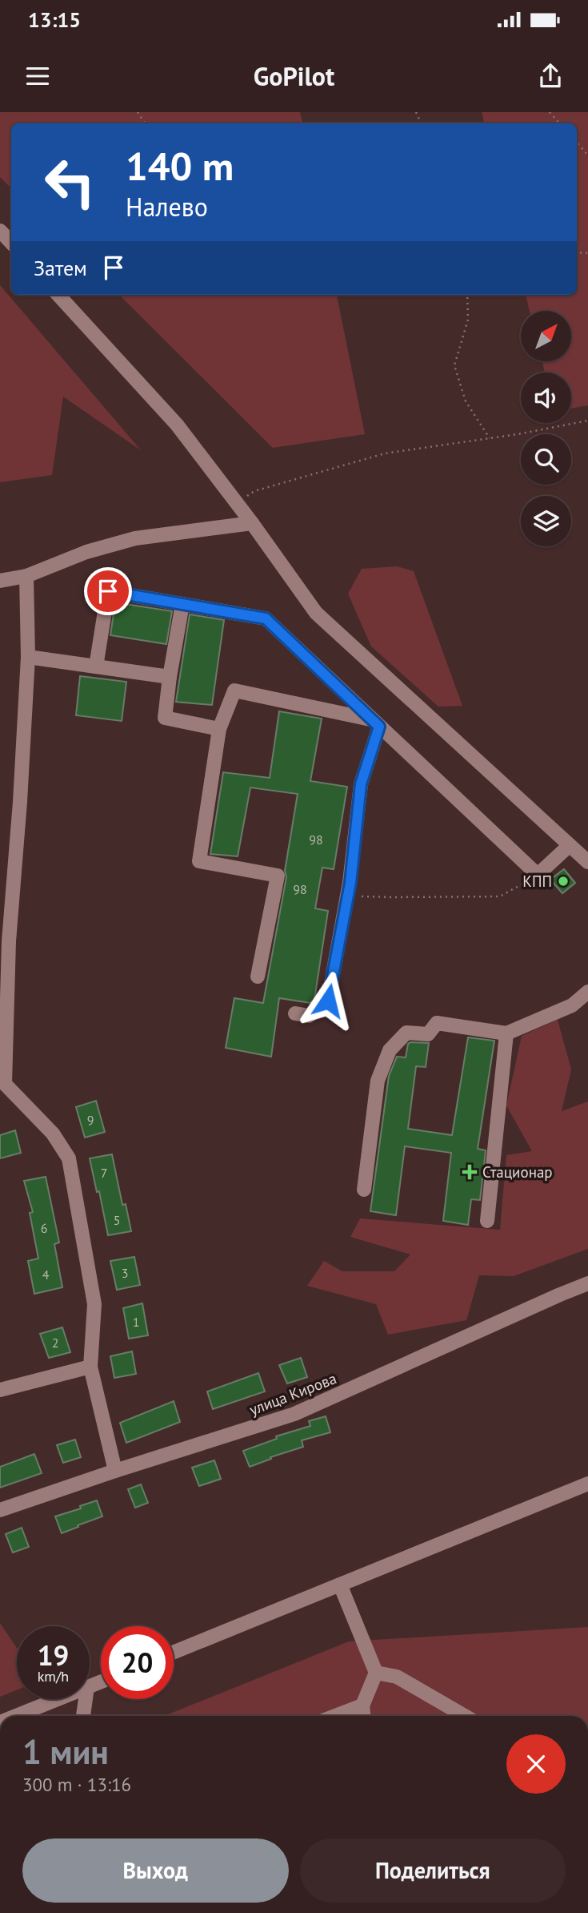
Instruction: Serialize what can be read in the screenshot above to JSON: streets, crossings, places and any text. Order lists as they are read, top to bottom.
{
  "streets": {
    "street": ["улица Кирова"]
  },
  "places": {
    "other": ["КПП"],
    "health": ["Стационар"]
  },
  "house_numbers": [
    "98",
    "98",
    "9",
    "7",
    "5",
    "6",
    "3",
    "4",
    "1",
    "2"
  ],
  "north": "top right",
  "page": {
    "status": "13:15",
    "header": "GoPilot",
    "turn": ["140 m", "Налево"],
    "then": "Затем",
    "speed": "19 km/h",
    "limit": "20",
    "heading": ["1 мин", "300 m · 13:16"],
    "buttons": ["Выход", "Поделиться"]
  }
}
